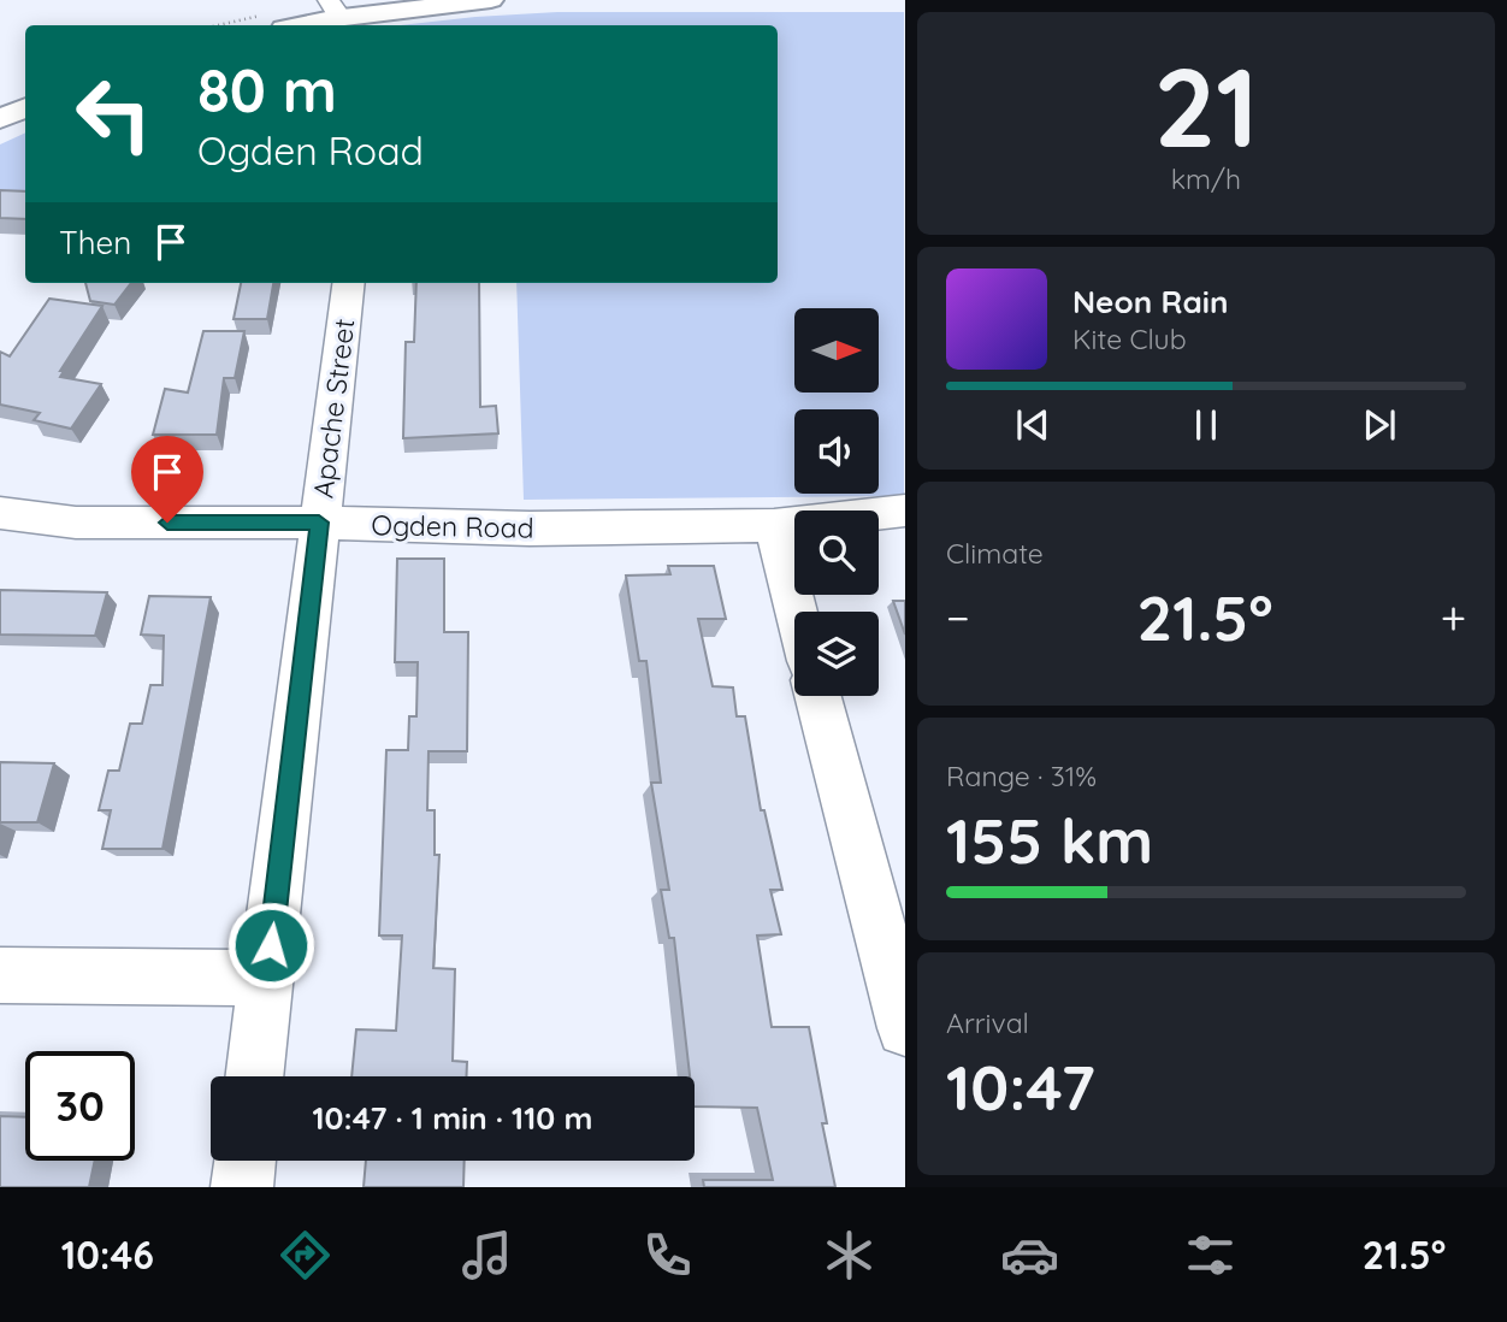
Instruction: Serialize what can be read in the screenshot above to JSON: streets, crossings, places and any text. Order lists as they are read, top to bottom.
{
  "streets": {
    "street": ["Apache Street", "Ogden Road"]
  },
  "crossings": [
    ["Apache Street", "Ogden Road"]
  ],
  "north": "right",
  "page": {
    "tile": [
      ["21", "km/h"],
      "Climate",
      ["Range · 31%", "155 km"],
      ["Arrival", "10:47"]
    ],
    "turn": ["80 m", "Ogden Road"],
    "then": "Then",
    "song": ["Neon Rain", "Kite Club"],
    "heat": ["−", "21.5°", "+"],
    "limit": "30",
    "trip": "10:47 · 1 min · 110 m",
    "tabs": ["10:46", "21.5°"]
  }
}
